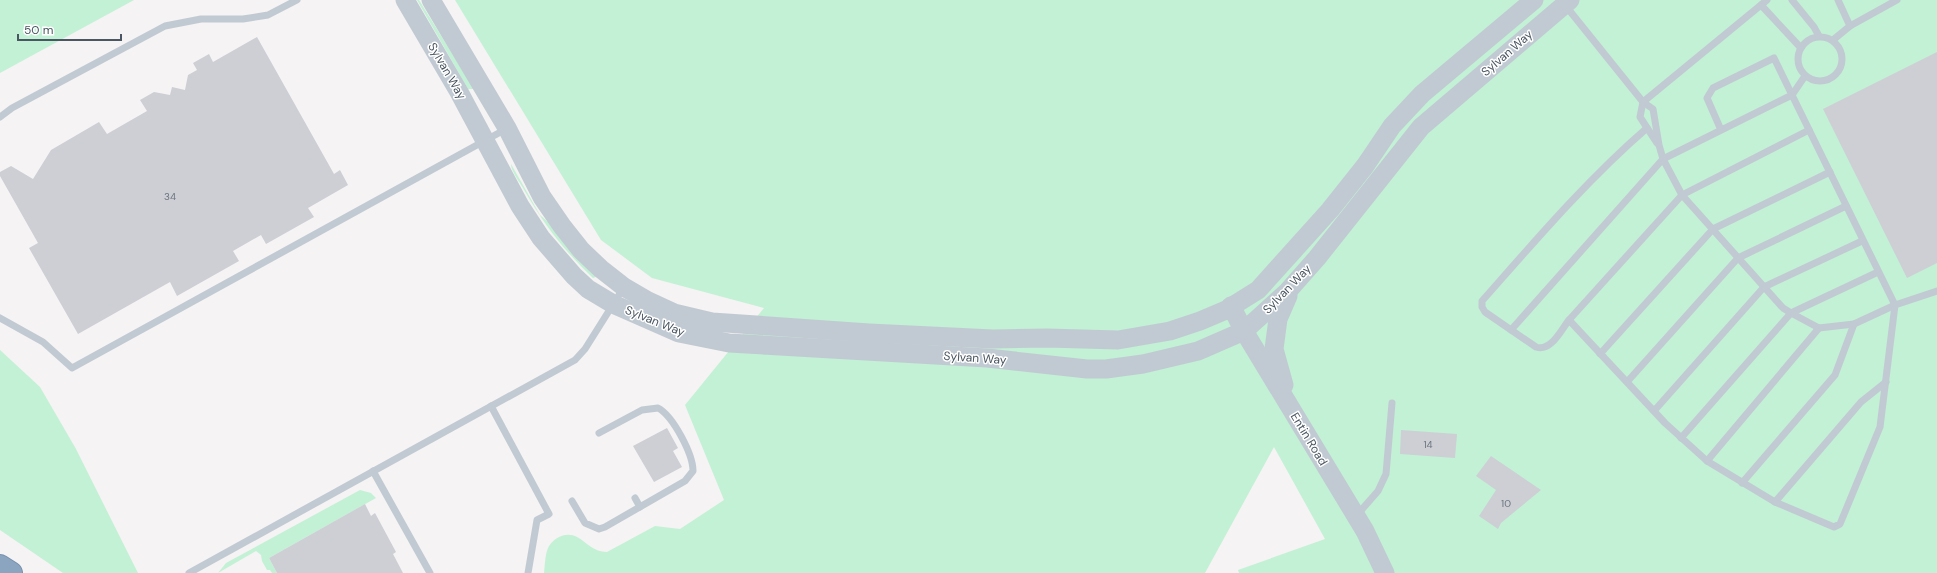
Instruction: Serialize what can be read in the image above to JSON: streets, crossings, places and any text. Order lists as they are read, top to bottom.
{
  "streets": {
    "street": ["Sylvan Way", "Entin Road"]
  },
  "crossings": [
    ["Sylvan Way", "Entin Road"]
  ],
  "house_numbers": ["34", "14", "10"],
  "scale_bar": "50 m"
}
